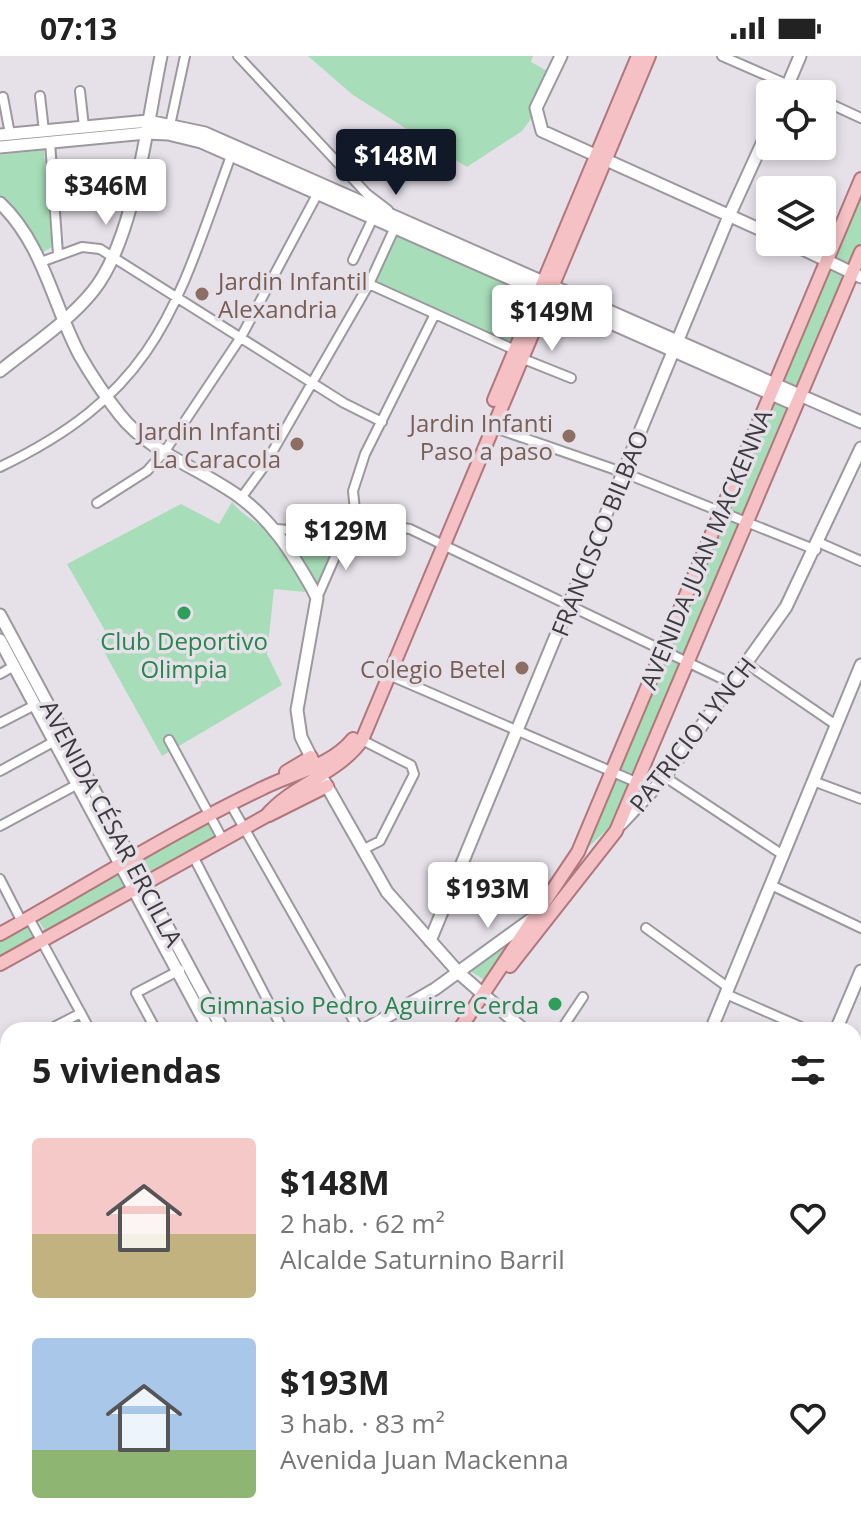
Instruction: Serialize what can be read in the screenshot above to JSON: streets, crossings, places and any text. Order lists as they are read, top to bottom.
{
  "streets": {
    "main road": ["AVENIDA JUAN MACKENNA", "PATRICIO LYNCH"],
    "street": ["FRANCISCO BILBAO", "AVENIDA CÉSAR ERCILLA"]
  },
  "crossings": [
    ["AVENIDA JUAN MACKENNA", "PATRICIO LYNCH"]
  ],
  "places": [
    "Jardin Infantil Alexandria",
    "Jardin Infanti Paso a paso",
    "Jardin Infanti La Caracola",
    "Club Deportivo Olimpia",
    "Colegio Betel",
    "Gimnasio Pedro Aguirre Cerda"
  ],
  "page": {
    "status": "07:13",
    "price": [
      "$148M",
      "$346M",
      "$149M",
      "$129M",
      "$193M"
    ],
    "heading": "5 viviendas",
    "list": [
      {
        "name": "$148M",
        "note": "2 hab. · 62 m² · Alcalde Saturnino Barril"
      },
      {
        "name": "$193M",
        "note": "3 hab. · 83 m² · Avenida Juan Mackenna"
      }
    ]
  }
}
